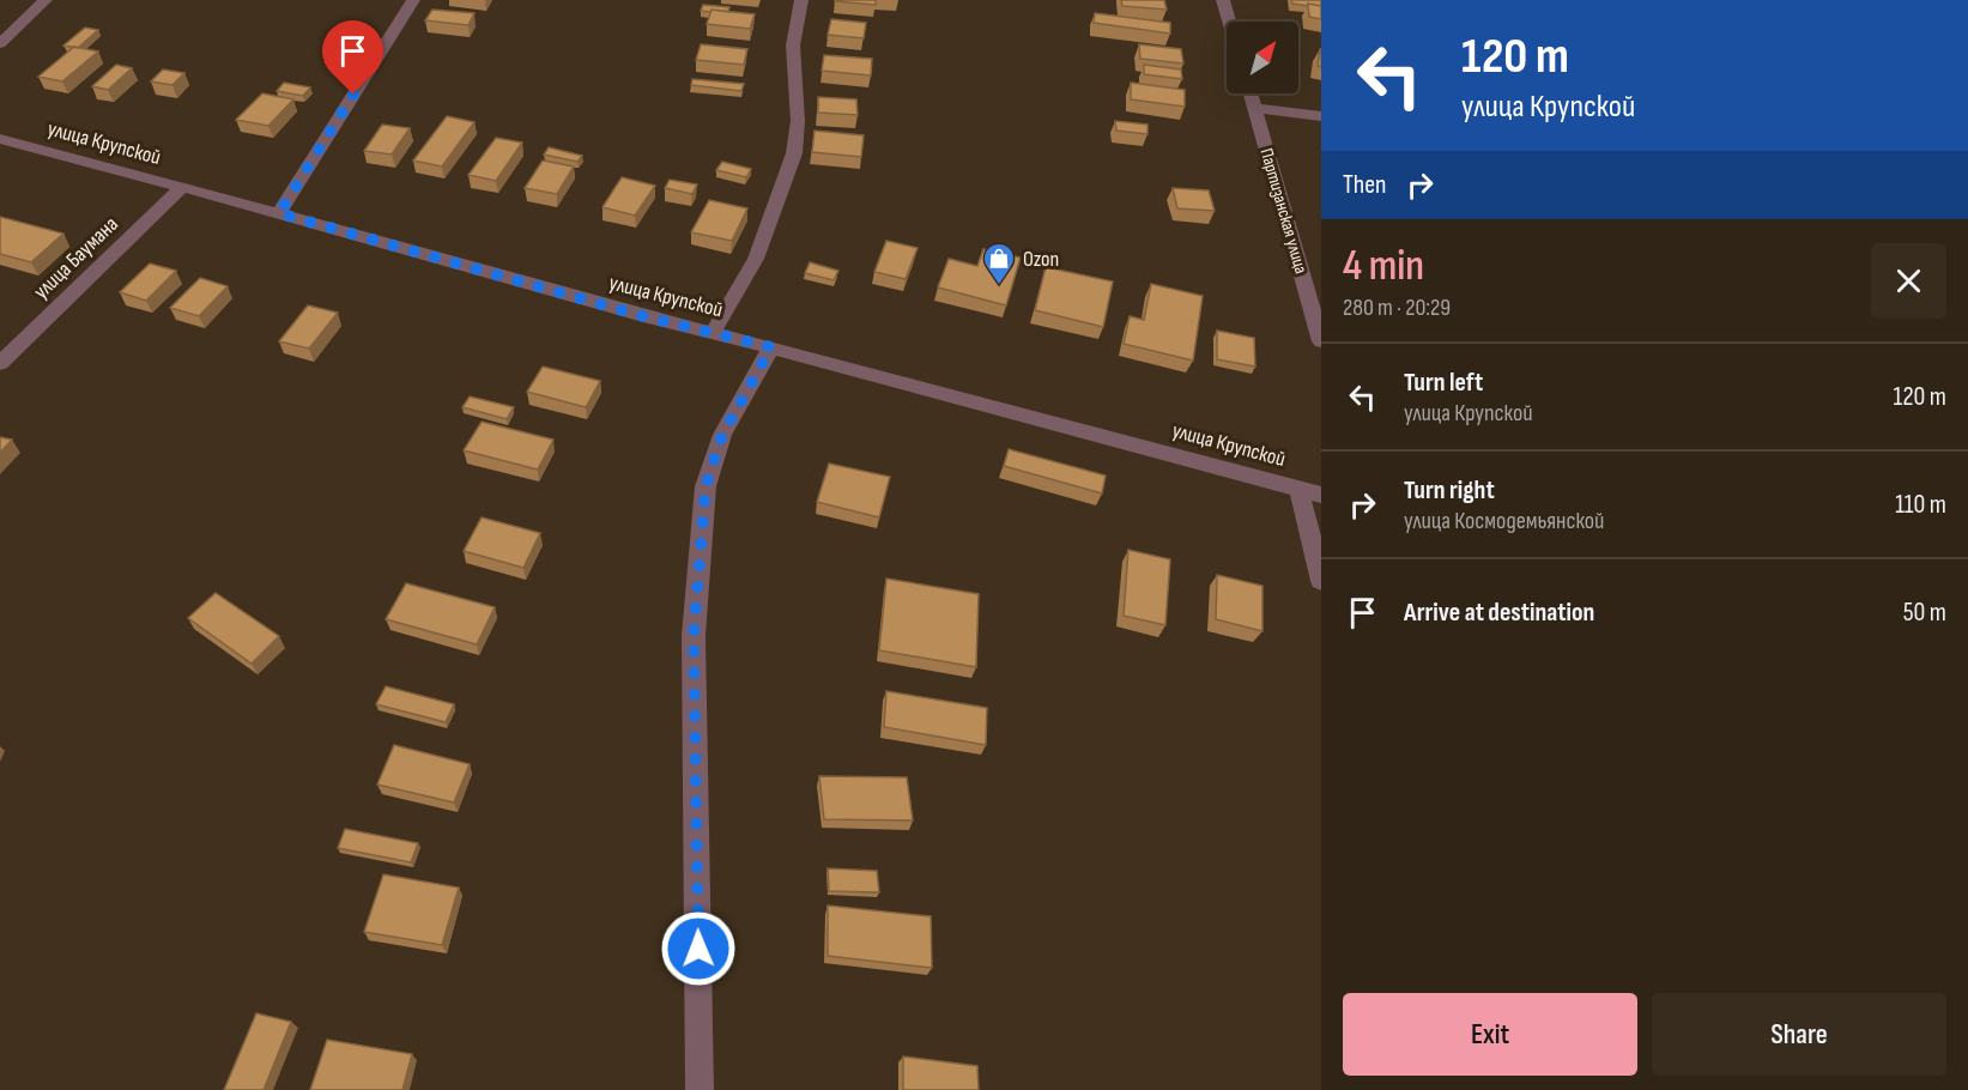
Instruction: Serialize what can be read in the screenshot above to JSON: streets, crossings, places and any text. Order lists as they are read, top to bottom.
{
  "streets": {
    "street": ["улица Крупской", "Партизанская улица", "улица Баумана"]
  },
  "crossings": [
    ["улица Крупской", "улица Баумана"]
  ],
  "places": {
    "shop": ["Ozon"]
  },
  "north": "top right",
  "page": {
    "turn": ["120 m", "улица Крупской"],
    "then": "Then",
    "heading": ["4 min", "280 m · 20:29"],
    "list": [
      {
        "name": "Turn left",
        "note": "улица Крупской",
        "value": "120 m"
      },
      {
        "name": "Turn right",
        "note": "улица Космодемьянской",
        "value": "110 m"
      },
      {
        "name": "Arrive at destination",
        "value": "50 m"
      }
    ],
    "buttons": ["Exit", "Share"]
  }
}
